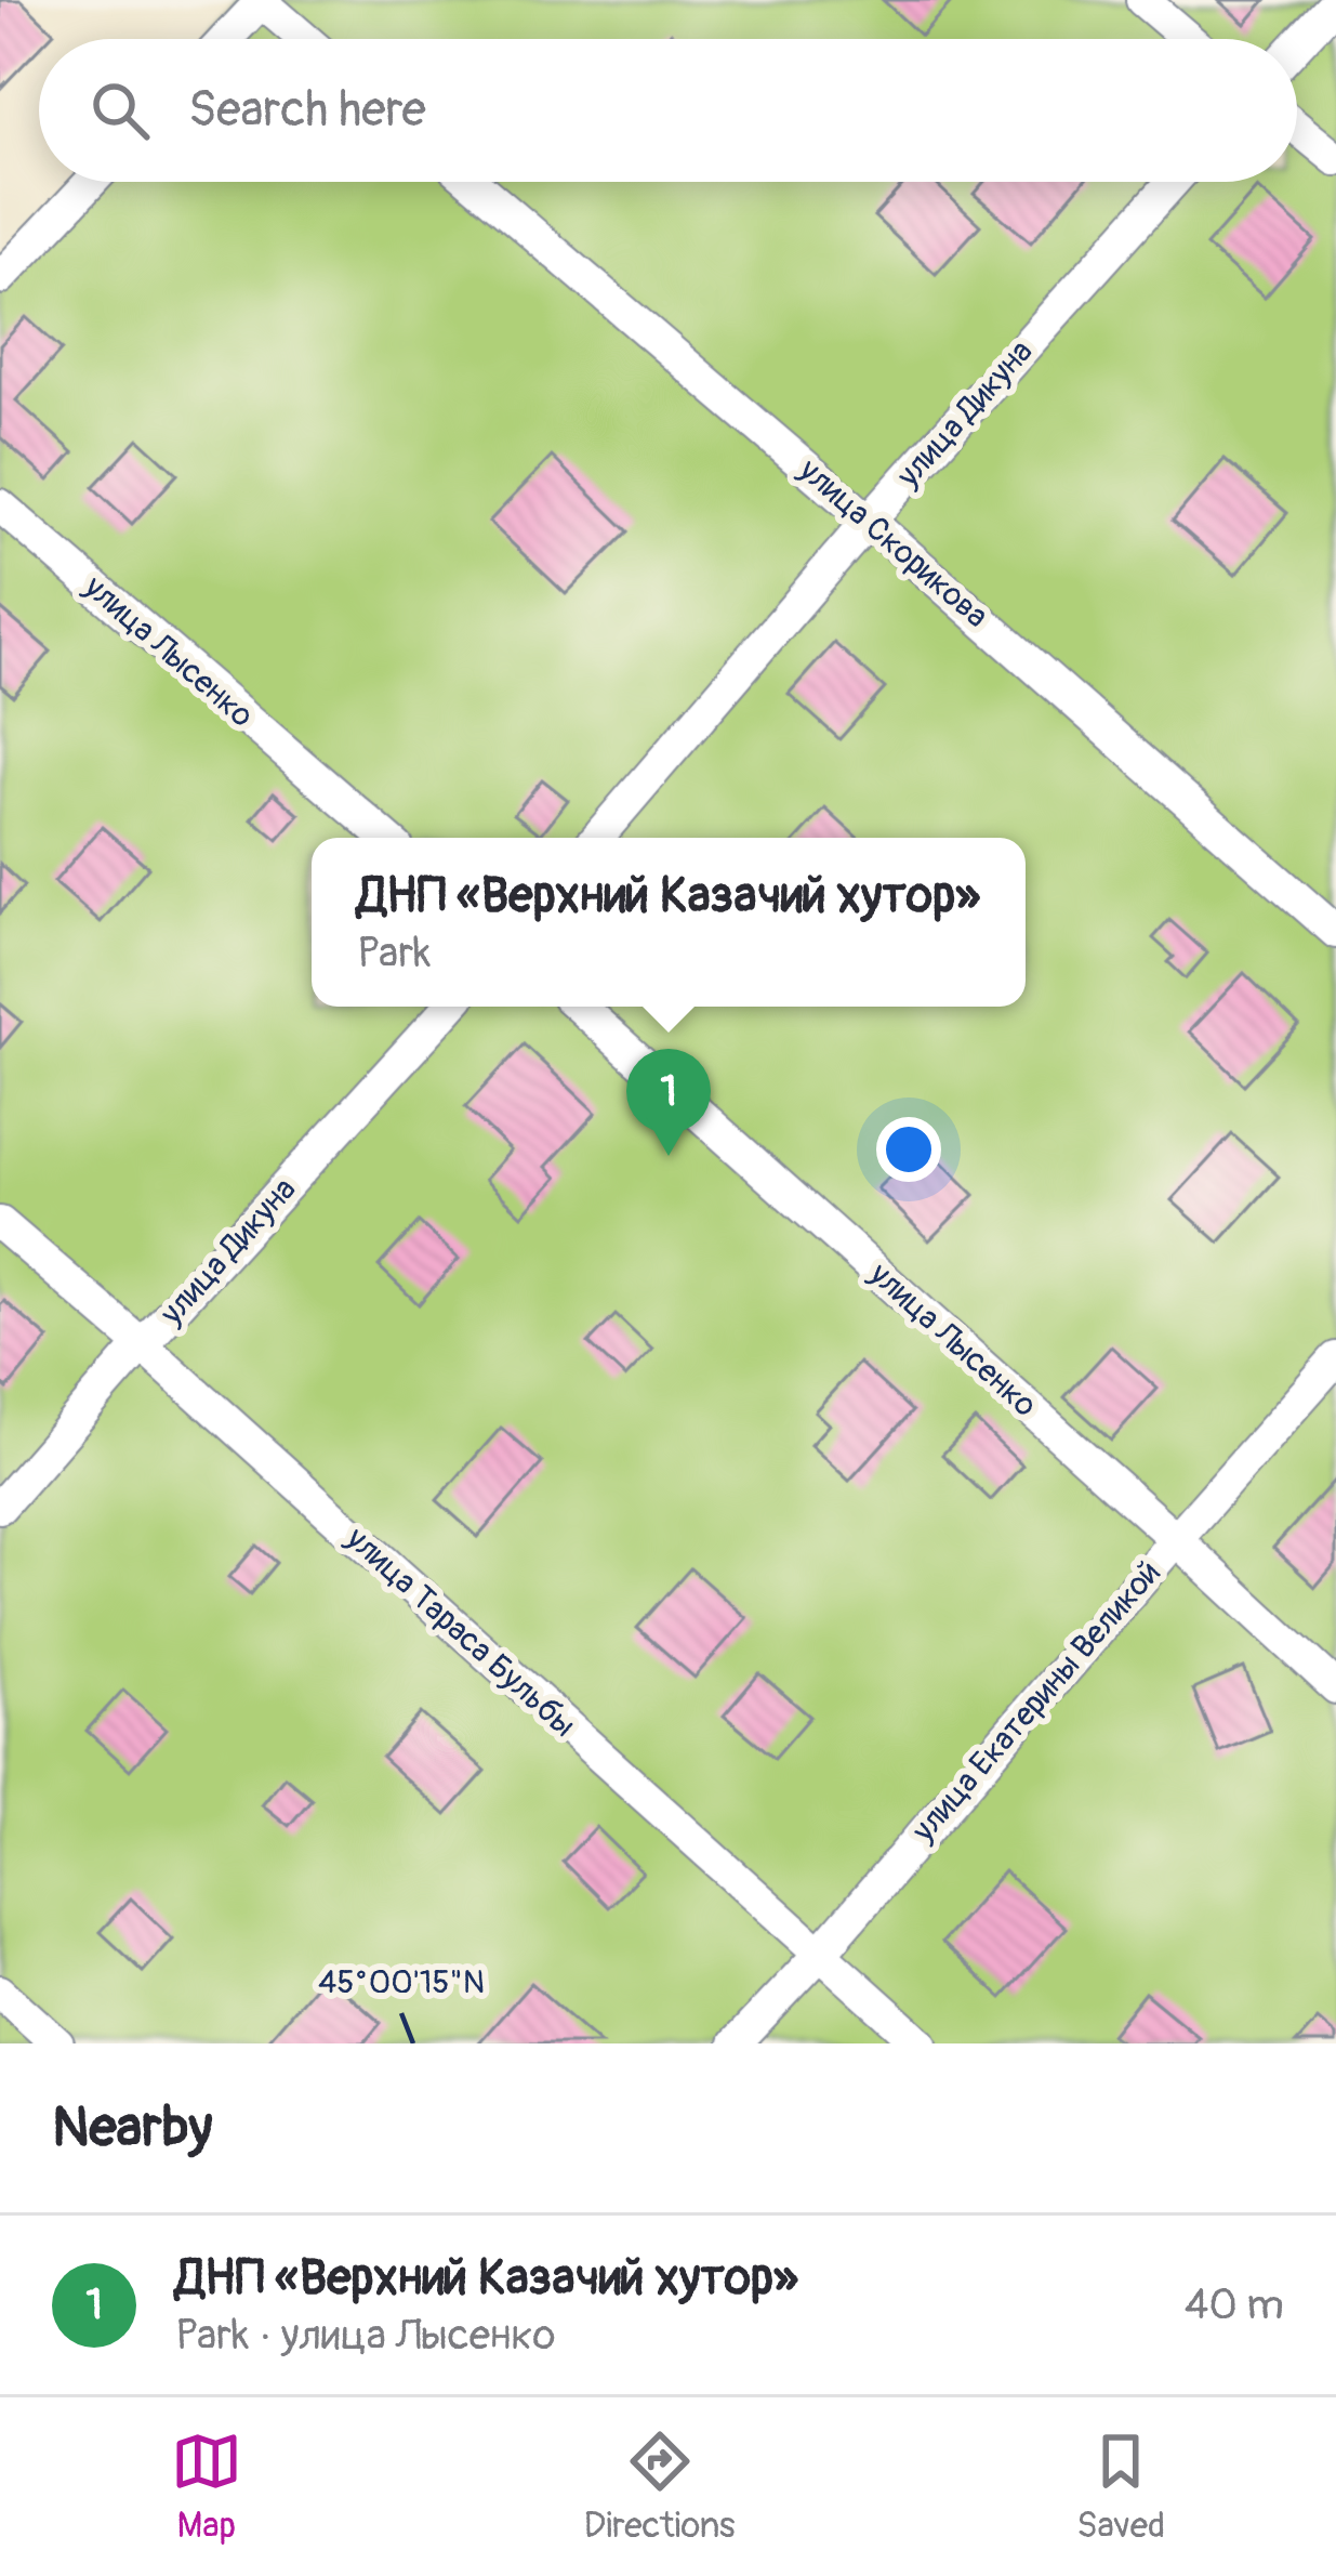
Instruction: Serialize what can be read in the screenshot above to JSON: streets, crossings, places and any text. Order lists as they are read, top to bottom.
{
  "streets": {
    "street": [
      "улица Дикуна",
      "улица Скорикова",
      "улица Лысенко",
      "улица Тараса Бульбы",
      "улица Екатерины Великой"
    ]
  },
  "crossings": [
    ["улица Дикуна", "улица Скорикова"],
    ["улица Дикуна", "улица Тараса Бульбы"],
    ["улица Лысенко", "улица Екатерины Великой"],
    ["улица Тараса Бульбы", "улица Екатерины Великой"]
  ],
  "page": {
    "search": "Search here",
    "popup": ["ДНП «Верхний Казачий хутор»", "Park"],
    "pins": "1",
    "heading": "Nearby",
    "list": [
      {
        "mark": "1",
        "name": "ДНП «Верхний Казачий хутор»",
        "note": "Park · улица Лысенко",
        "value": "40 m"
      }
    ],
    "nav": ["Map", "Directions", "Saved"]
  },
  "coordinates": ["45°00'15\"N"]
}
